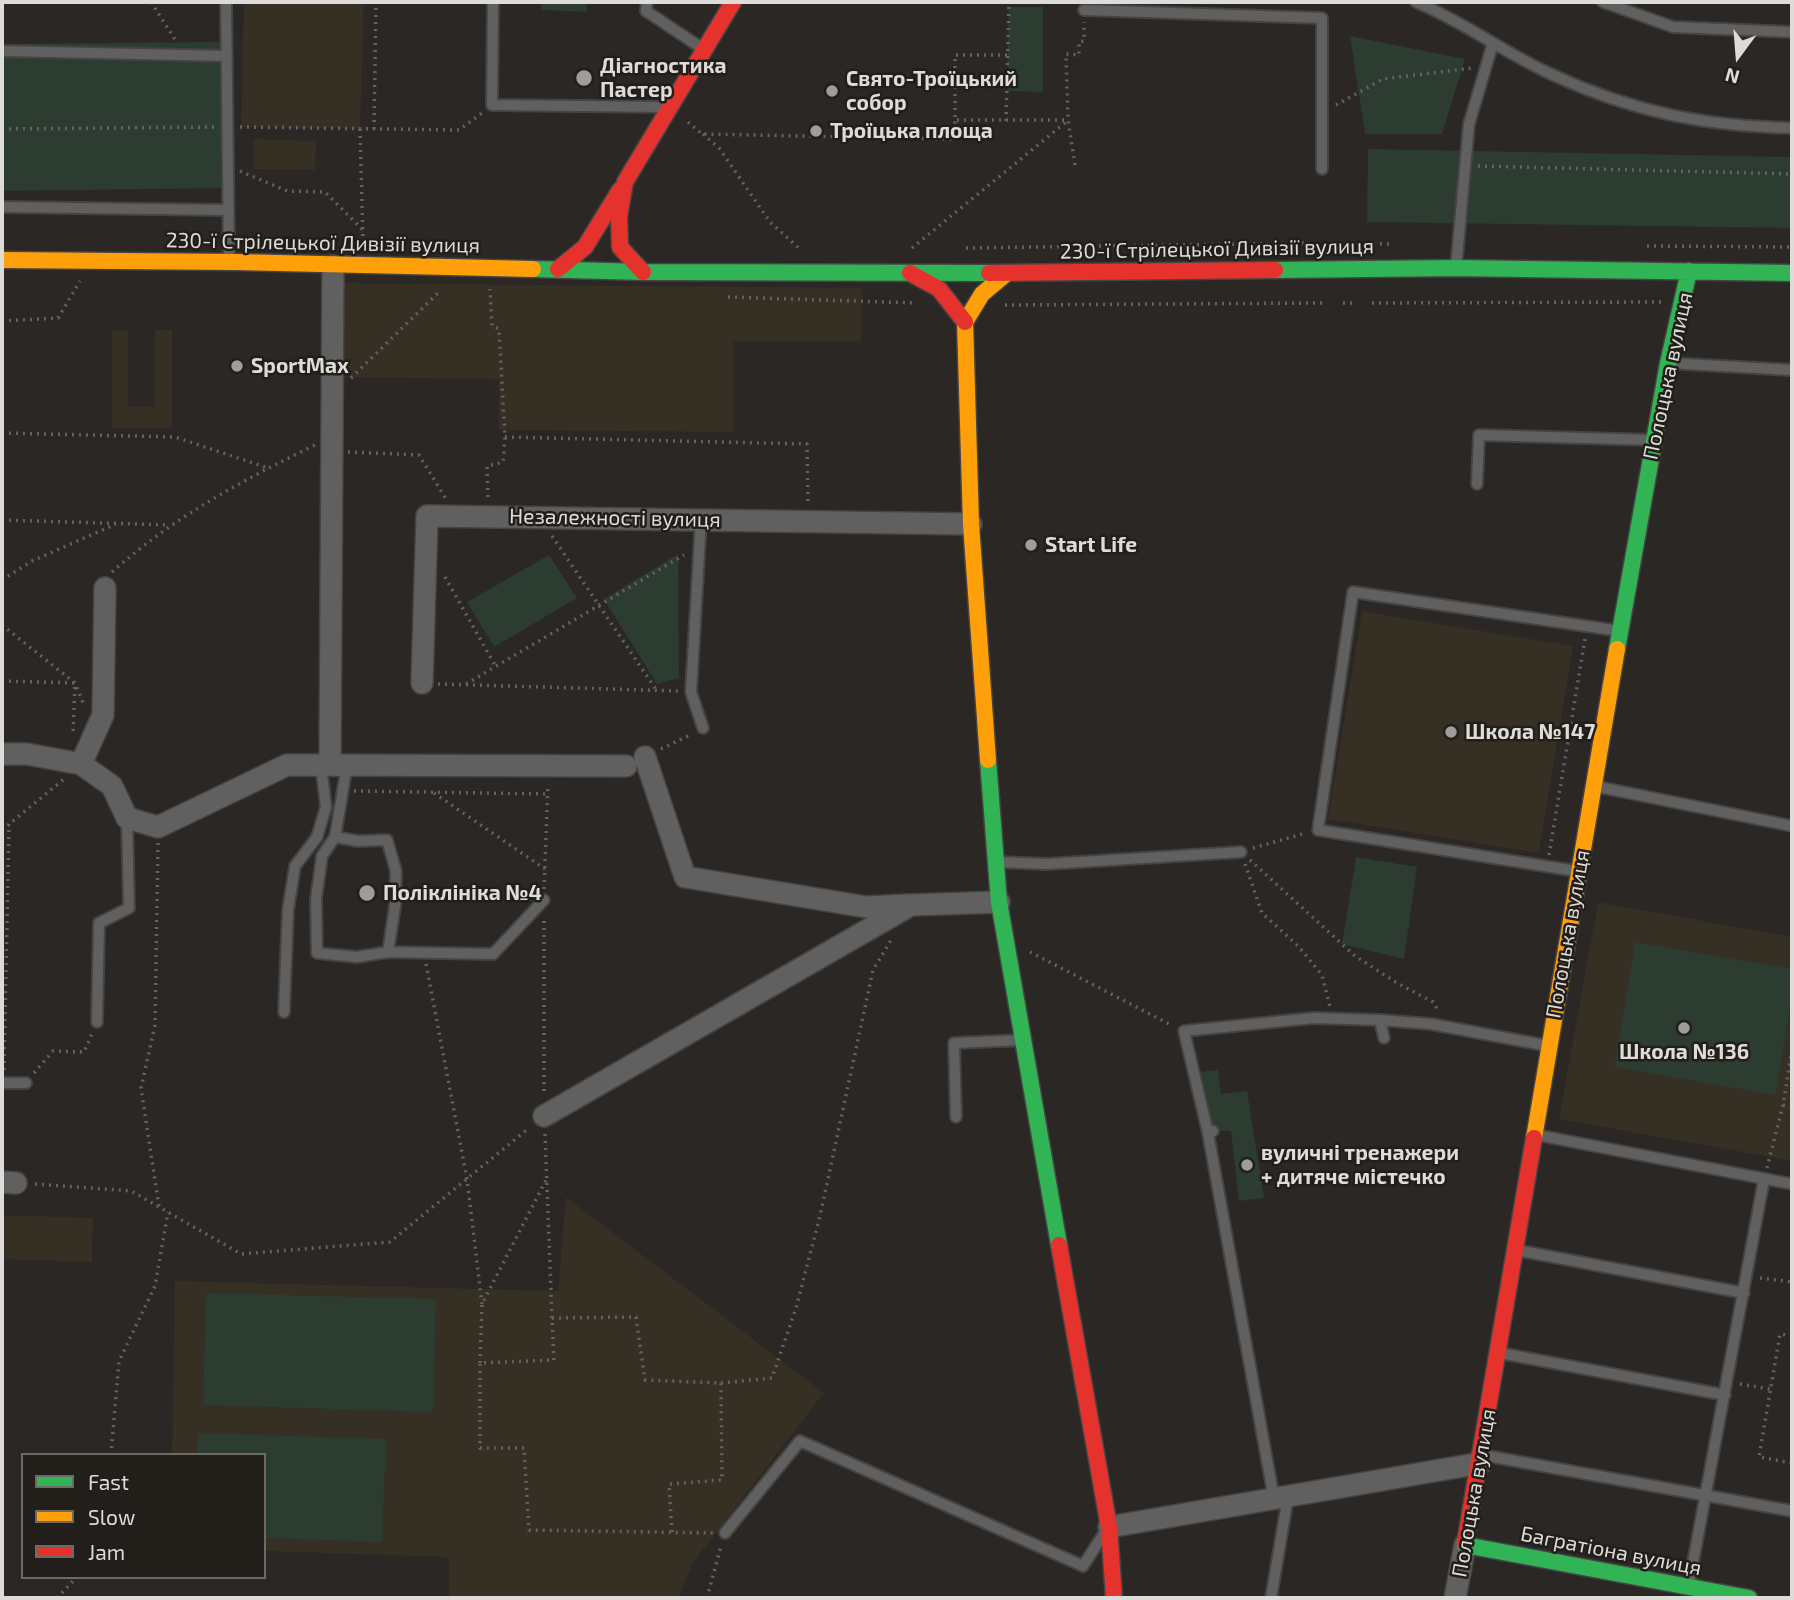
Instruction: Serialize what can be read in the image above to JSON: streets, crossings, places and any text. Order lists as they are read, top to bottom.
{
  "streets": {
    "street": [
      "230-ї Стрілецької Дивізії вулиця",
      "Полоцька вулиця",
      "Незалежності вулиця",
      "Багратіона вулиця"
    ]
  },
  "crossings": [
    ["230-ї Стрілецької Дивізії вулиця", "Полоцька вулиця"],
    ["Полоцька вулиця", "Багратіона вулиця"]
  ],
  "places": [
    "Діагностика Пастер",
    "Свято-Троїцький собор",
    "Троїцька площа",
    "SportMax",
    "Start Life",
    "Школа №147",
    "Поліклініка №4",
    "Школа №136",
    "вуличні тренажери + дитяче містечко"
  ],
  "legend": ["Fast", "Slow", "Jam"],
  "north": "bottom"
}
